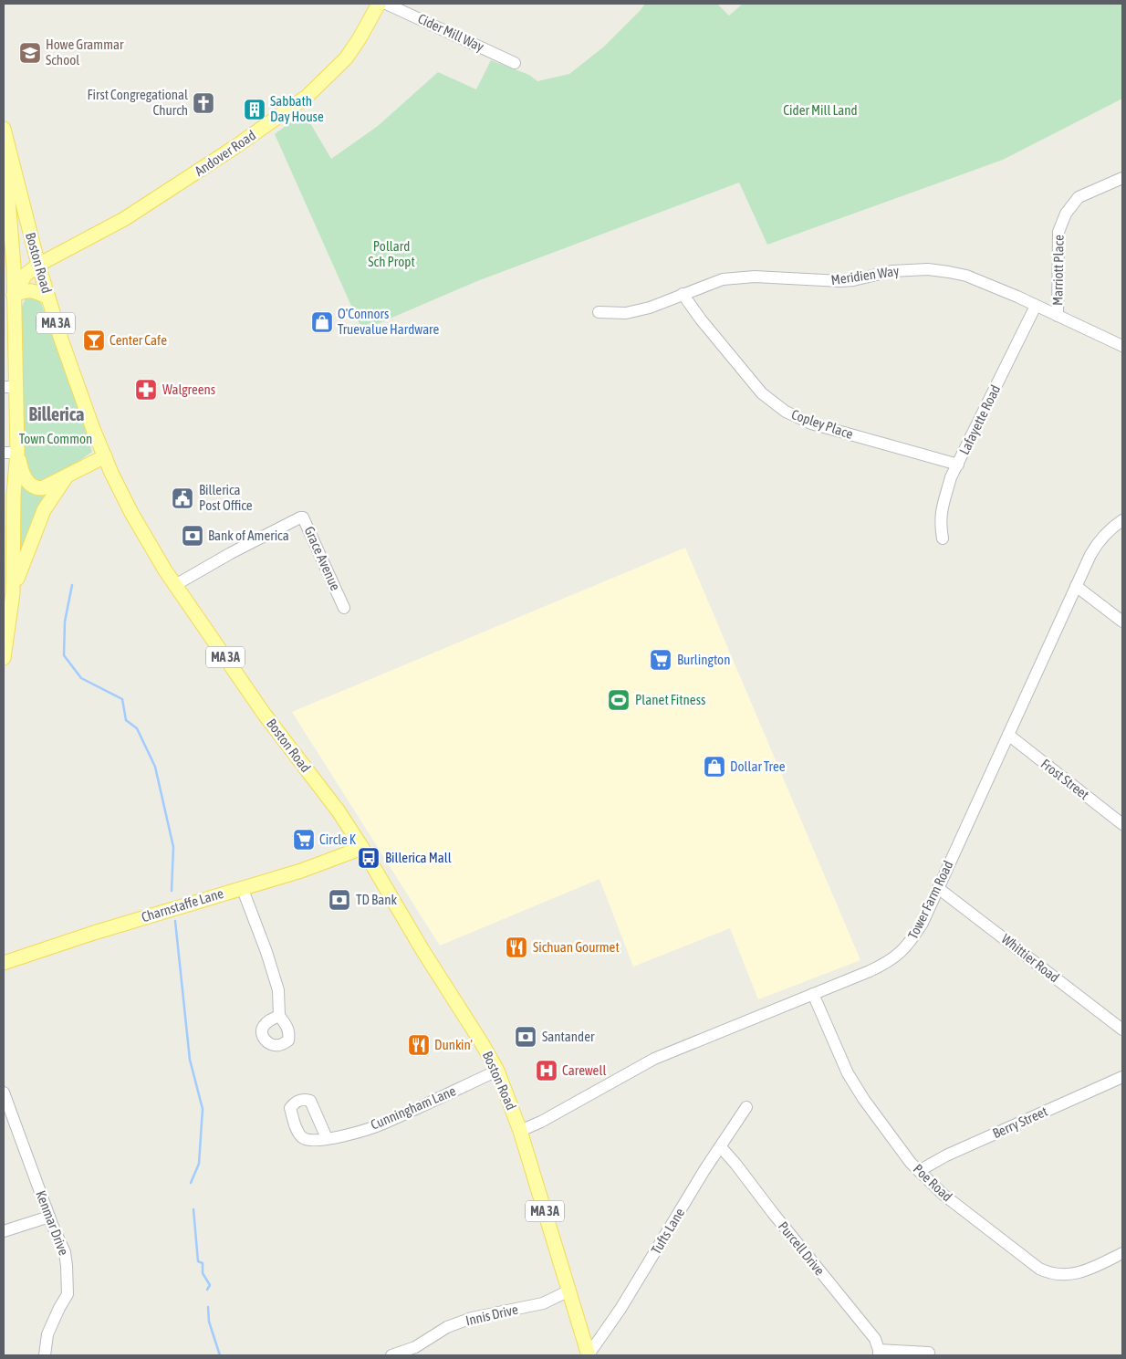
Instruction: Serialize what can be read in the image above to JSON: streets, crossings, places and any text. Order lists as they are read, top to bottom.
{
  "streets": {
    "main road": [
      "Andover Road",
      "Boston Road",
      "MA 3A",
      "Charnstaffe Lane"
    ],
    "street": [
      "Cider Mill Way",
      "Marriott Place",
      "Meridien Way",
      "Lafayette Road",
      "Copley Place",
      "Grace Avenue",
      "Frost Street",
      "Tower Farm Road",
      "Whittier Road",
      "Cunningham Lane",
      "Berry Street",
      "Poe Road",
      "Kenmar Drive",
      "Tufts Lane",
      "Purcell Drive",
      "Innis Drive"
    ]
  },
  "crossings": [
    ["Andover Road", "Boston Road"],
    ["Andover Road", "MA 3A"],
    ["Boston Road", "MA 3A"],
    ["Boston Road", "Grace Avenue"],
    ["Boston Road", "Tower Farm Road"],
    ["Boston Road", "Charnstaffe Lane"],
    ["Boston Road", "Cunningham Lane"],
    ["Boston Road", "Tufts Lane"],
    ["Boston Road", "Innis Drive"],
    ["Marriott Place", "Meridien Way"],
    ["Meridien Way", "Lafayette Road"],
    ["Meridien Way", "Copley Place"],
    ["Lafayette Road", "Copley Place"],
    ["Frost Street", "Tower Farm Road"],
    ["Tower Farm Road", "Whittier Road"],
    ["Tower Farm Road", "Poe Road"],
    ["Berry Street", "Poe Road"],
    ["Tufts Lane", "Purcell Drive"]
  ],
  "districts": ["Billerica"],
  "parks": ["Cider Mill Land", "Pollard Sch Propt", "Town Common"],
  "places": {
    "school or university": ["Howe Grammar School"],
    "church": ["First Congregational Church"],
    "building": ["Sabbath Day House"],
    "shop": ["O'Connors Truevalue Hardware", "Dollar Tree"],
    "bar": ["Center Cafe"],
    "pharmacy": ["Walgreens"],
    "public building": ["Billerica Post Office"],
    "bank": ["Bank of America", "TD Bank", "Santander"],
    "supermarket": ["Burlington", "Circle K"],
    "sports": ["Planet Fitness"],
    "bus stop": ["Billerica Mall"],
    "restaurant": ["Sichuan Gourmet", "Dunkin'"],
    "hospital": ["Carewell"]
  }
}
